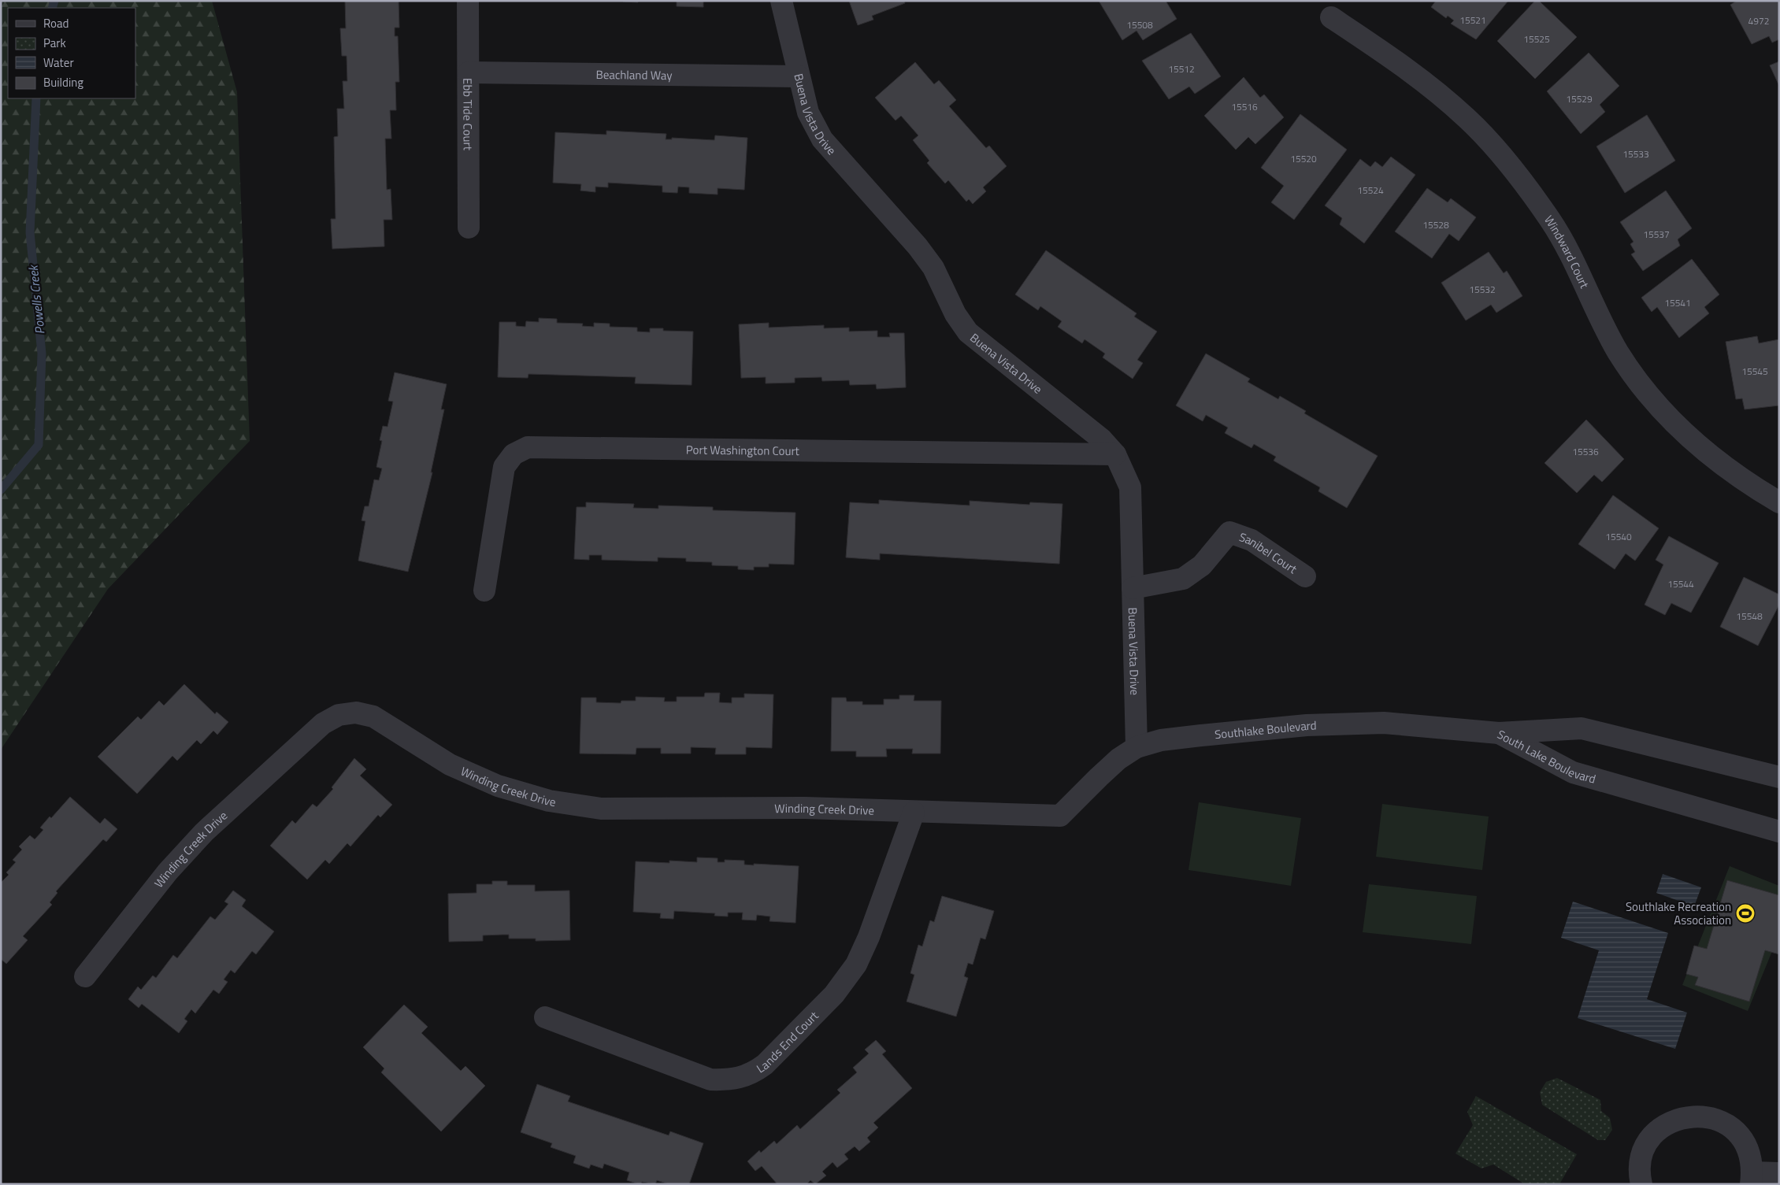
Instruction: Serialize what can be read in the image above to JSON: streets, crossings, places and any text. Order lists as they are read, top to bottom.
{
  "streets": {
    "street": [
      "Beachland Way",
      "Buena Vista Drive",
      "Ebb Tide Court",
      "Windward Court",
      "Port Washington Court",
      "Sanibel Court",
      "Southlake Boulevard",
      "South Lake Boulevard",
      "Winding Creek Drive",
      "Lands End Court"
    ]
  },
  "crossings": [
    ["Beachland Way", "Buena Vista Drive"],
    ["Beachland Way", "Ebb Tide Court"],
    ["Buena Vista Drive", "Port Washington Court"],
    ["Buena Vista Drive", "Sanibel Court"],
    ["Buena Vista Drive", "Southlake Boulevard"],
    ["Southlake Boulevard", "South Lake Boulevard"],
    ["Southlake Boulevard", "Winding Creek Drive"],
    ["Winding Creek Drive", "Lands End Court"]
  ],
  "water": ["Powells Creek"],
  "places": {
    "sports": ["Southlake Recreation Association"]
  },
  "house_numbers": [
    "15521",
    "4972",
    "15508",
    "15525",
    "15512",
    "15529",
    "15516",
    "15533",
    "15520",
    "15524",
    "15528",
    "15537",
    "15532",
    "15541",
    "15545",
    "15536",
    "15540",
    "15544",
    "15548"
  ],
  "legend": [
    "Road",
    "Park",
    "Water",
    "Building"
  ]
}
